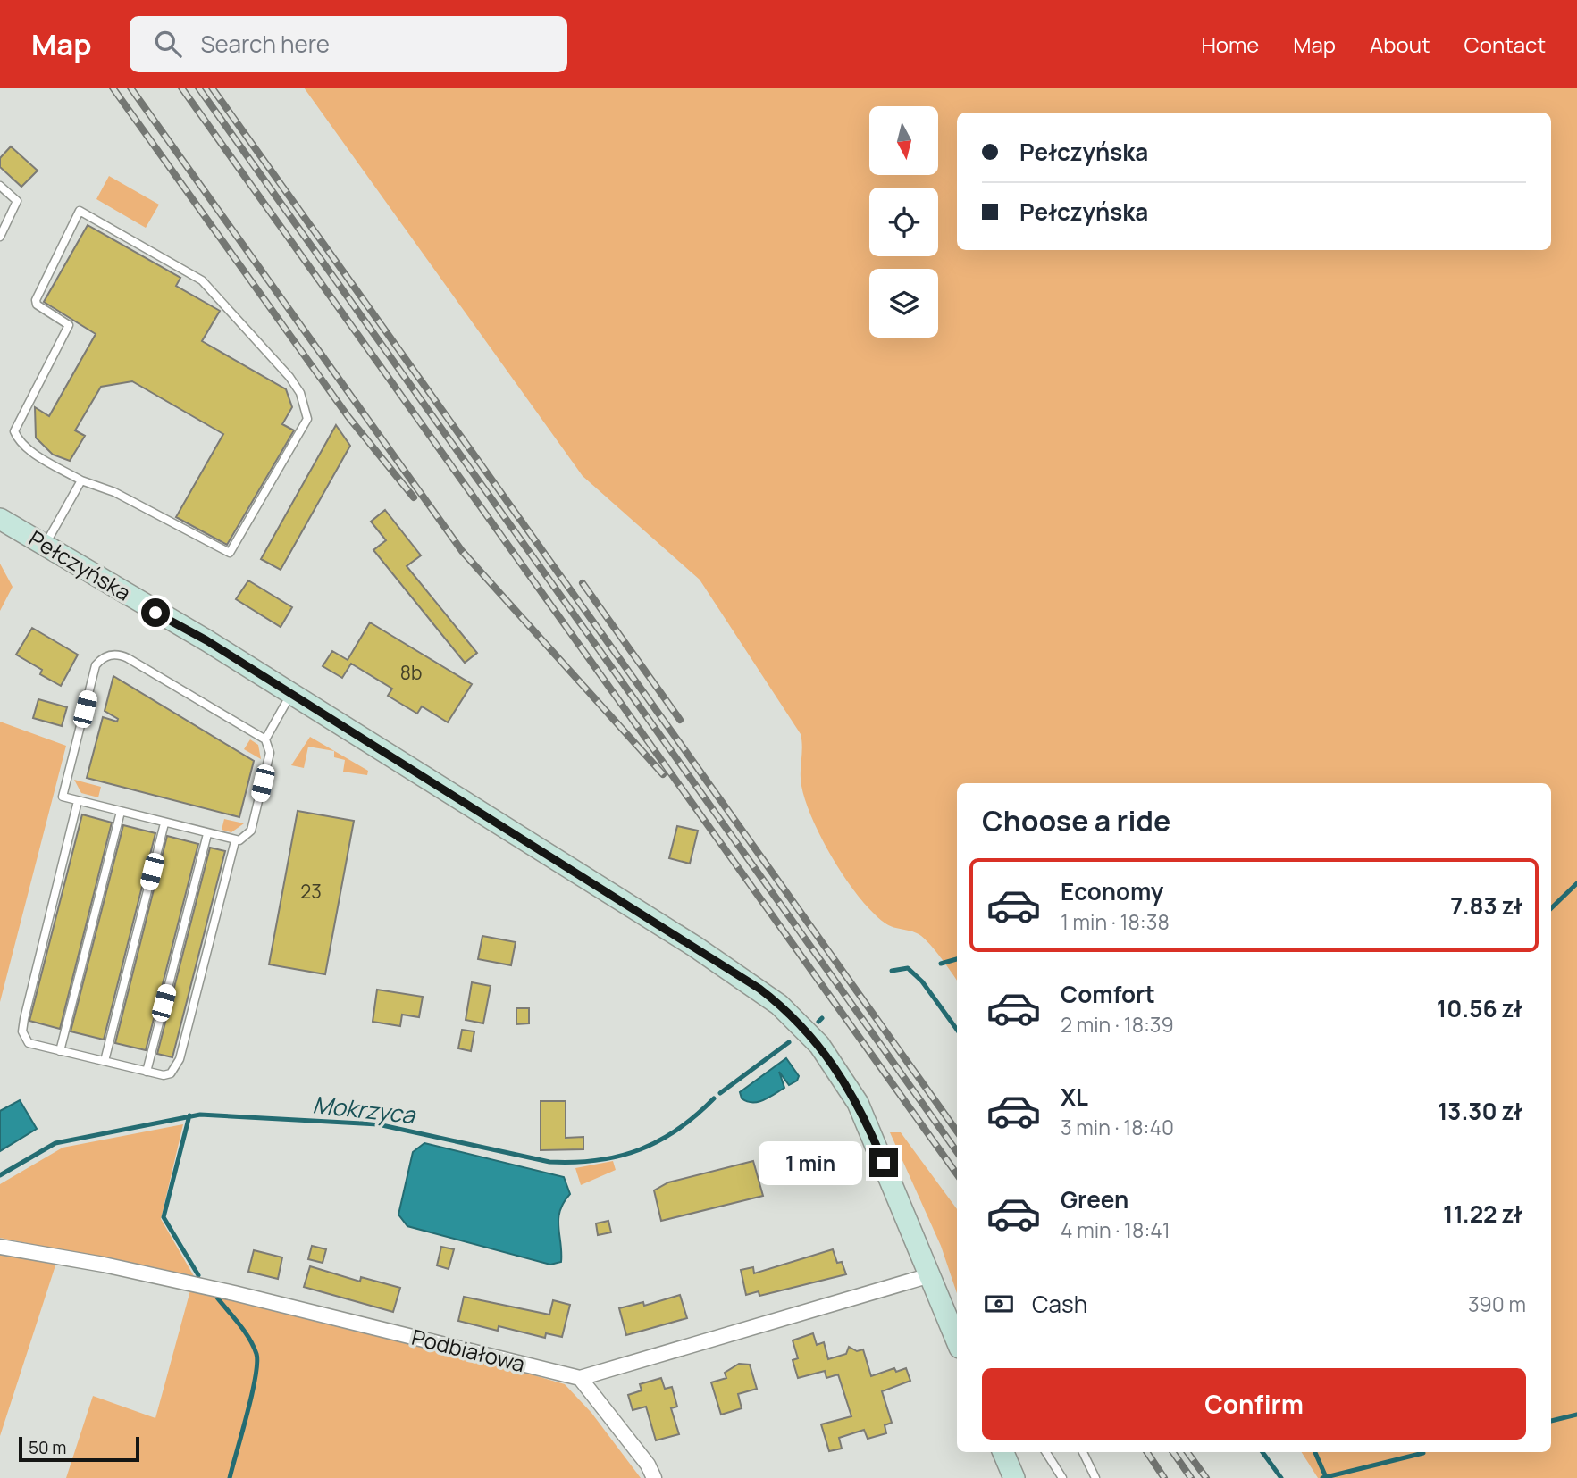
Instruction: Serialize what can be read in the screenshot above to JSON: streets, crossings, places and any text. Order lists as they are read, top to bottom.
{
  "streets": {
    "main road": ["Pełczyńska"],
    "street": ["Podbiałowa"]
  },
  "water": ["Mokrzyca"],
  "house_numbers": ["8b", "23"],
  "scale_bar": "50 m",
  "north": "bottom",
  "page": {
    "header": "Map",
    "search": "Search here",
    "nav": [
      "Home",
      "Map",
      "About",
      "Contact"
    ],
    "banner": ["Pełczyńska", "Pełczyńska"],
    "heading": "Choose a ride",
    "list": [
      {
        "name": "Economy",
        "note": "1 min · 18:38",
        "value": "7.83 zł"
      },
      {
        "name": "Comfort",
        "note": "2 min · 18:39",
        "value": "10.56 zł"
      },
      {
        "name": "XL",
        "note": "3 min · 18:40",
        "value": "13.30 zł"
      },
      {
        "name": "Green",
        "note": "4 min · 18:41",
        "value": "11.22 zł"
      }
    ],
    "bubble": "1 min",
    "pay": ["Cash", "390 m"],
    "buttons": "Confirm",
    "scale": "50 m"
  }
}
